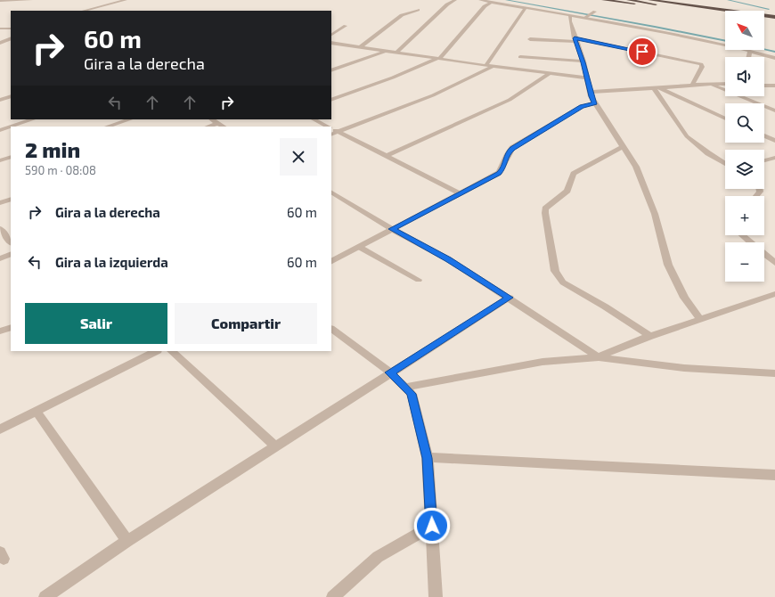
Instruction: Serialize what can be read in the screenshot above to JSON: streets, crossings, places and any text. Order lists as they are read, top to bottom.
{
  "north": "top left",
  "page": {
    "map_buttons": ["+", "−"],
    "turn": ["60 m", "Gira a la derecha"],
    "heading": ["2 min", "590 m · 08:08"],
    "list": [
      {
        "name": "Gira a la derecha",
        "value": "60 m"
      },
      {
        "name": "Gira a la izquierda",
        "value": "60 m"
      }
    ],
    "buttons": ["Salir", "Compartir"]
  }
}
